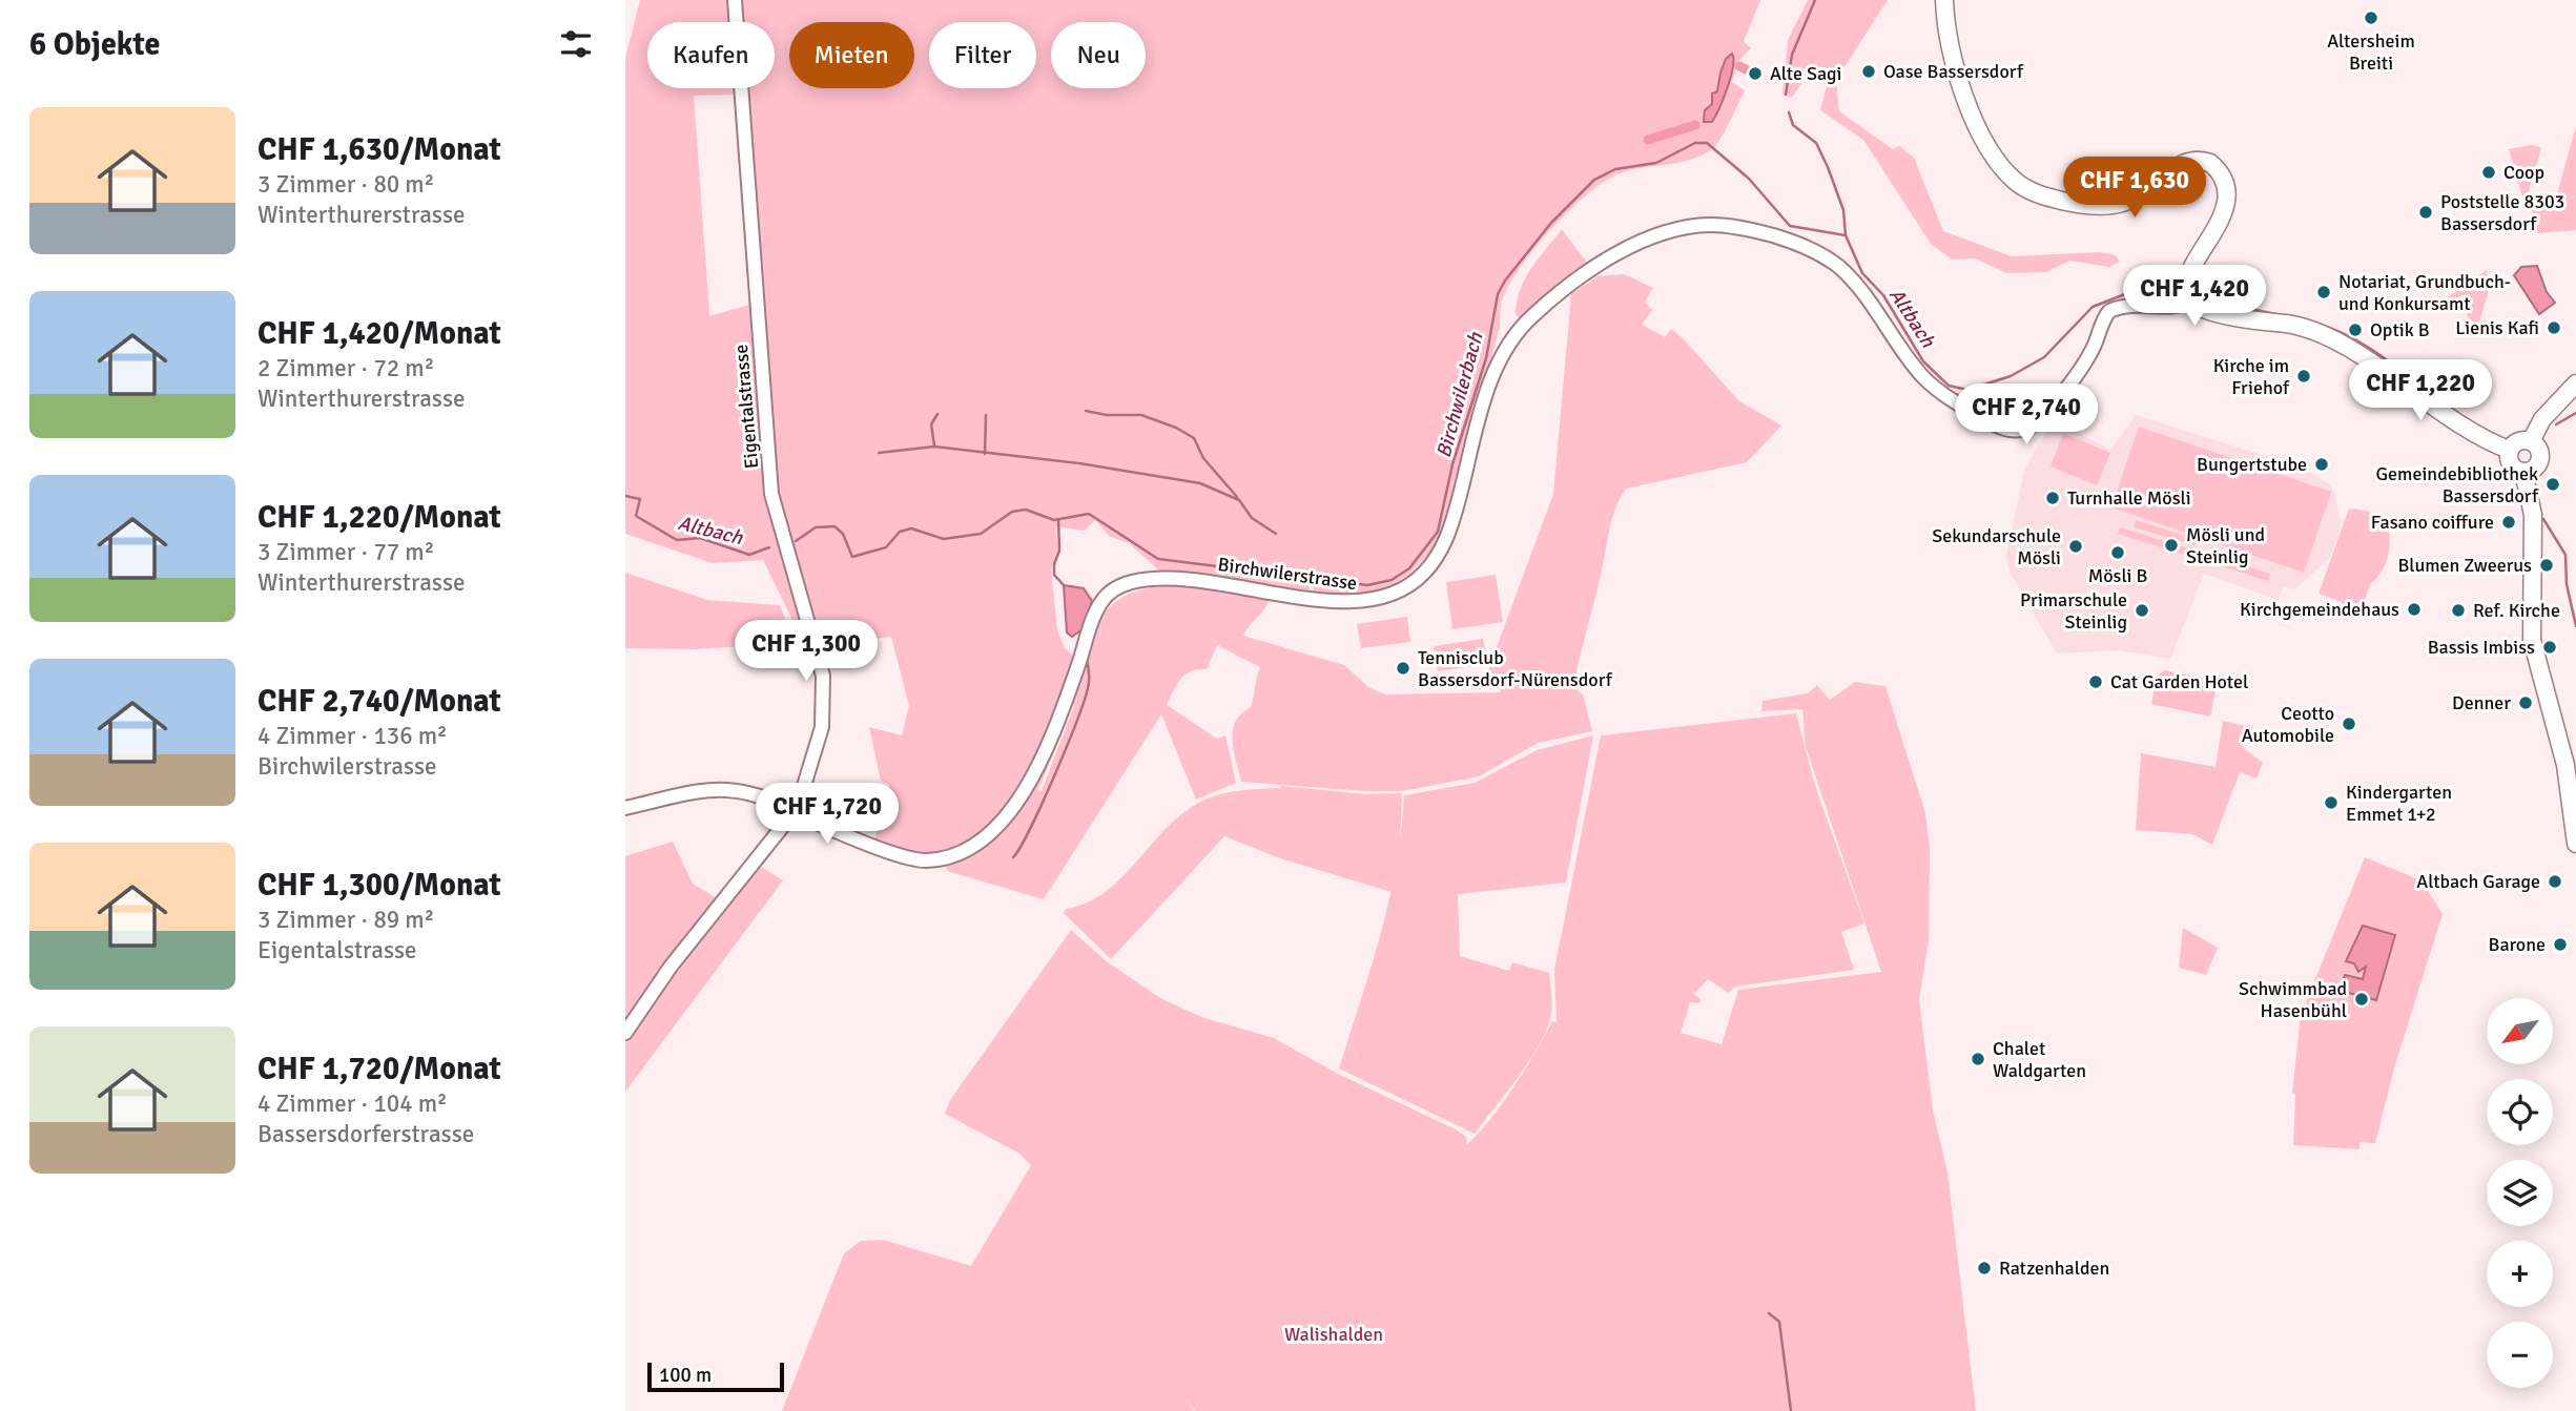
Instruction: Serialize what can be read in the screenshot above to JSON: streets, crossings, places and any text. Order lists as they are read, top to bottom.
{
  "streets": {
    "street": ["Eigentalstrasse", "Birchwilerstrasse"]
  },
  "crossings": [
    ["Eigentalstrasse", "Birchwilerstrasse"]
  ],
  "water": ["Altbach", "Birchwilerbach"],
  "parks": ["Walishalden"],
  "places": [
    "Altersheim Breiti",
    "Oase Bassersdorf",
    "Alte Sagi",
    "Coop",
    "Poststelle 8303 Bassersdorf",
    "Notariat, Grundbuch- und Konkursamt",
    "Lienis Kafi",
    "Optik B",
    "Kirche im Friehof",
    "Bungertstube",
    "Gemeindebibliothek Bassersdorf",
    "Turnhalle Mösli",
    "Fasano coiffure",
    "Mösli und Steinlig",
    "Sekundarschule Mösli",
    "Mösli B",
    "Blumen Zweerus",
    "Kirchgemeindehaus",
    "Primarschule Steinlig",
    "Ref. Kirche",
    "Bassis Imbiss",
    "Tennisclub Bassersdorf-Nürensdorf",
    "Cat Garden Hotel",
    "Denner",
    "Ceotto Automobile",
    "Kindergarten Emmet 1+2",
    "Altbach Garage",
    "Barone",
    "Schwimmbad Hasenbühl",
    "Chalet Waldgarten",
    "Ratzenhalden"
  ],
  "scale_bar": "100 m",
  "north": "bottom left",
  "page": {
    "heading": "6 Objekte",
    "chip": [
      "Kaufen",
      "Mieten",
      "Filter",
      "Neu"
    ],
    "list": [
      {
        "name": "CHF 1,630/Monat",
        "note": "3 Zimmer · 80 m² · Winterthurerstrasse"
      },
      {
        "name": "CHF 1,420/Monat",
        "note": "2 Zimmer · 72 m² · Winterthurerstrasse"
      },
      {
        "name": "CHF 1,220/Monat",
        "note": "3 Zimmer · 77 m² · Winterthurerstrasse"
      },
      {
        "name": "CHF 2,740/Monat",
        "note": "4 Zimmer · 136 m² · Birchwilerstrasse"
      },
      {
        "name": "CHF 1,300/Monat",
        "note": "3 Zimmer · 89 m² · Eigentalstrasse"
      },
      {
        "name": "CHF 1,720/Monat",
        "note": "4 Zimmer · 104 m² · Bassersdorferstrasse"
      }
    ],
    "price": [
      "CHF 1,630",
      "CHF 1,420",
      "CHF 1,220",
      "CHF 2,740",
      "CHF 1,300",
      "CHF 1,720"
    ],
    "map_buttons": ["+", "−"],
    "scale": "100 m"
  }
}
